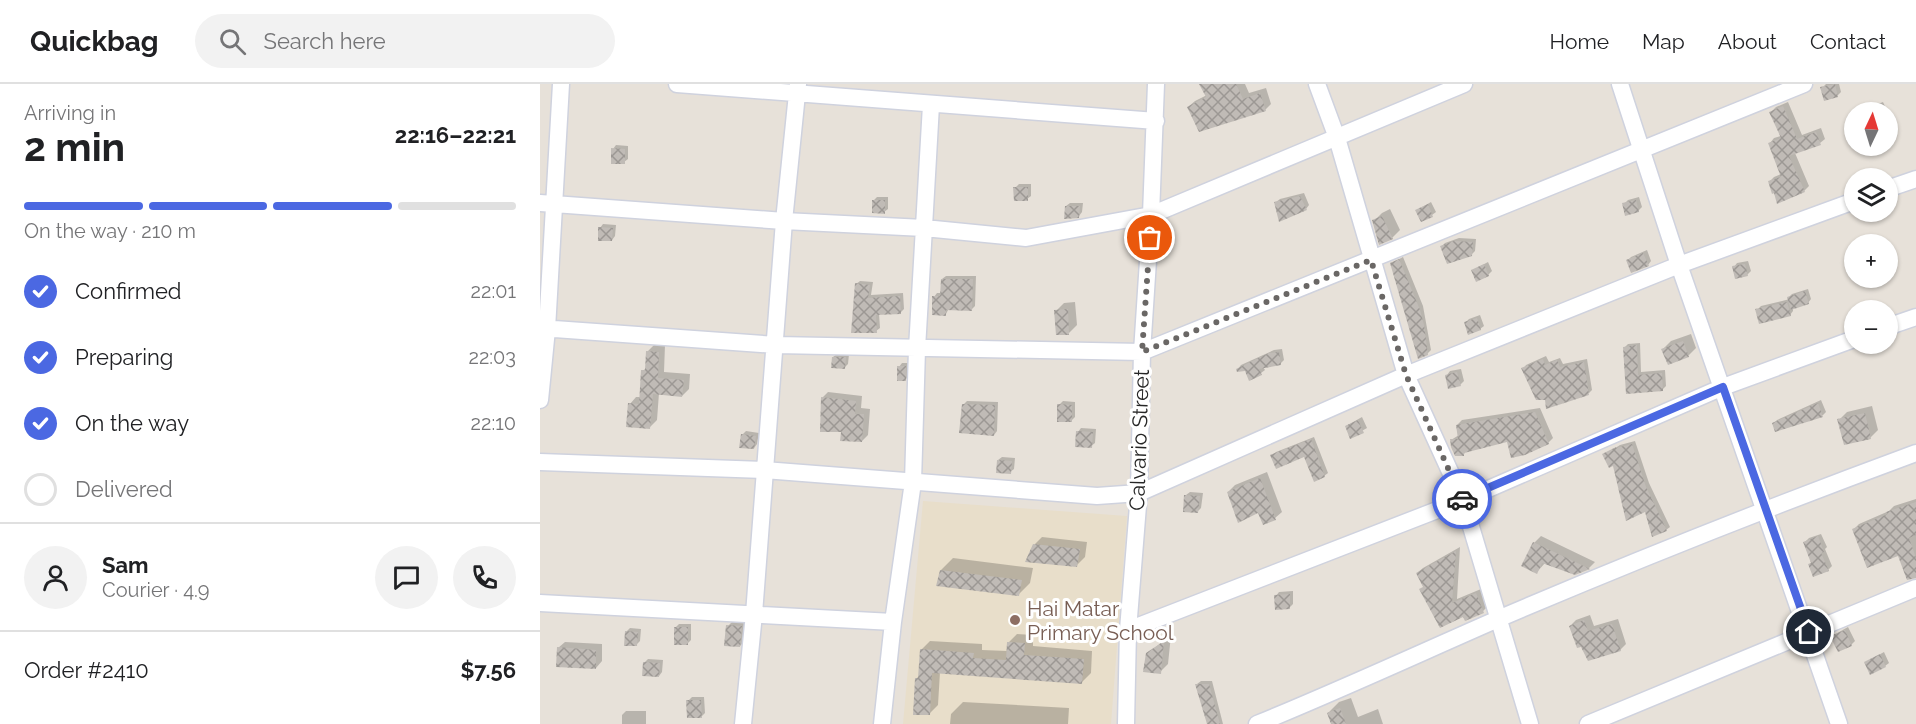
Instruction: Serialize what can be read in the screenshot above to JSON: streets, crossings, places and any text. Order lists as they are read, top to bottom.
{
  "streets": {
    "street": ["Calvario Street"]
  },
  "places": ["Hai Matar Primary School"],
  "north": "top",
  "page": {
    "header": "Quickbag",
    "search": "Search here",
    "nav": [
      "Home",
      "Map",
      "About",
      "Contact"
    ],
    "heading": ["2 min", "Arriving in", "22:16–22:21"],
    "panel": [
      "Sam",
      "Courier · 4.9",
      "Order #2410",
      "$7.56"
    ],
    "map_buttons": ["+", "−"],
    "bar": "On the way · 210 m",
    "list": [
      ["Confirmed", "22:01"],
      ["Preparing", "22:03"],
      ["On the way", "22:10"],
      "Delivered"
    ]
  }
}
